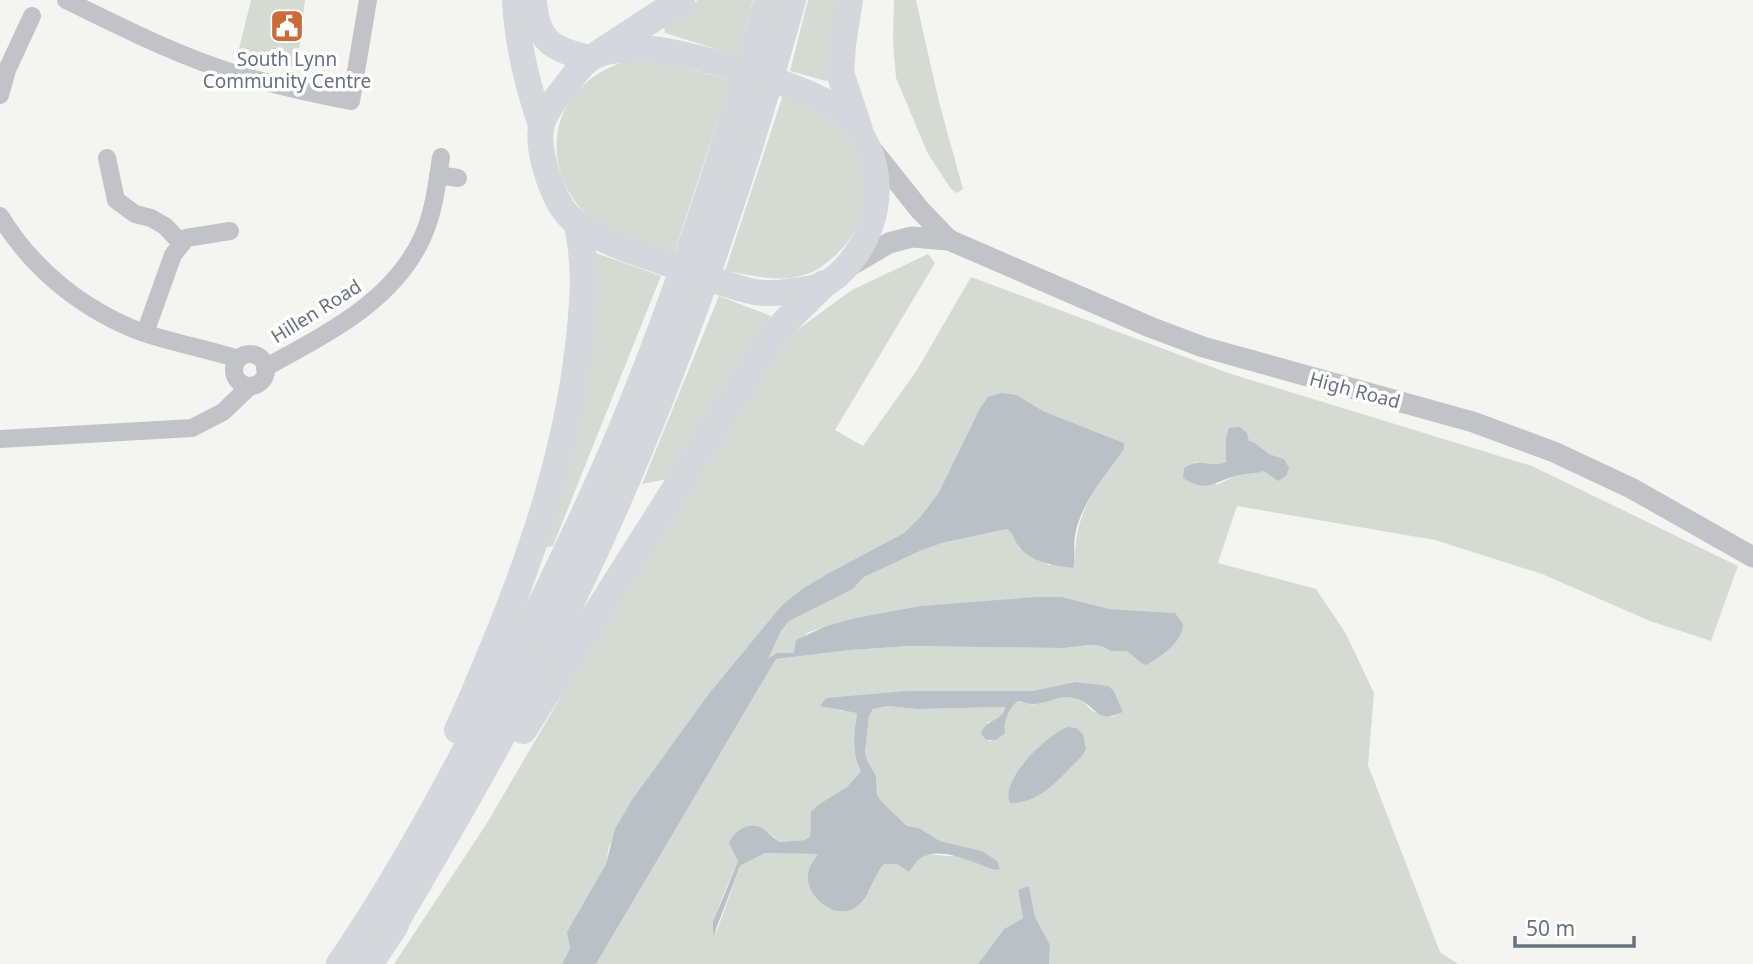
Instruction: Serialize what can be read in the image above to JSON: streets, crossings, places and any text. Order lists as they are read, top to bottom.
{
  "streets": {
    "street": ["Hillen Road", "High Road"]
  },
  "places": {
    "public building": ["South Lynn Community Centre"]
  },
  "scale_bar": "50 m"
}
